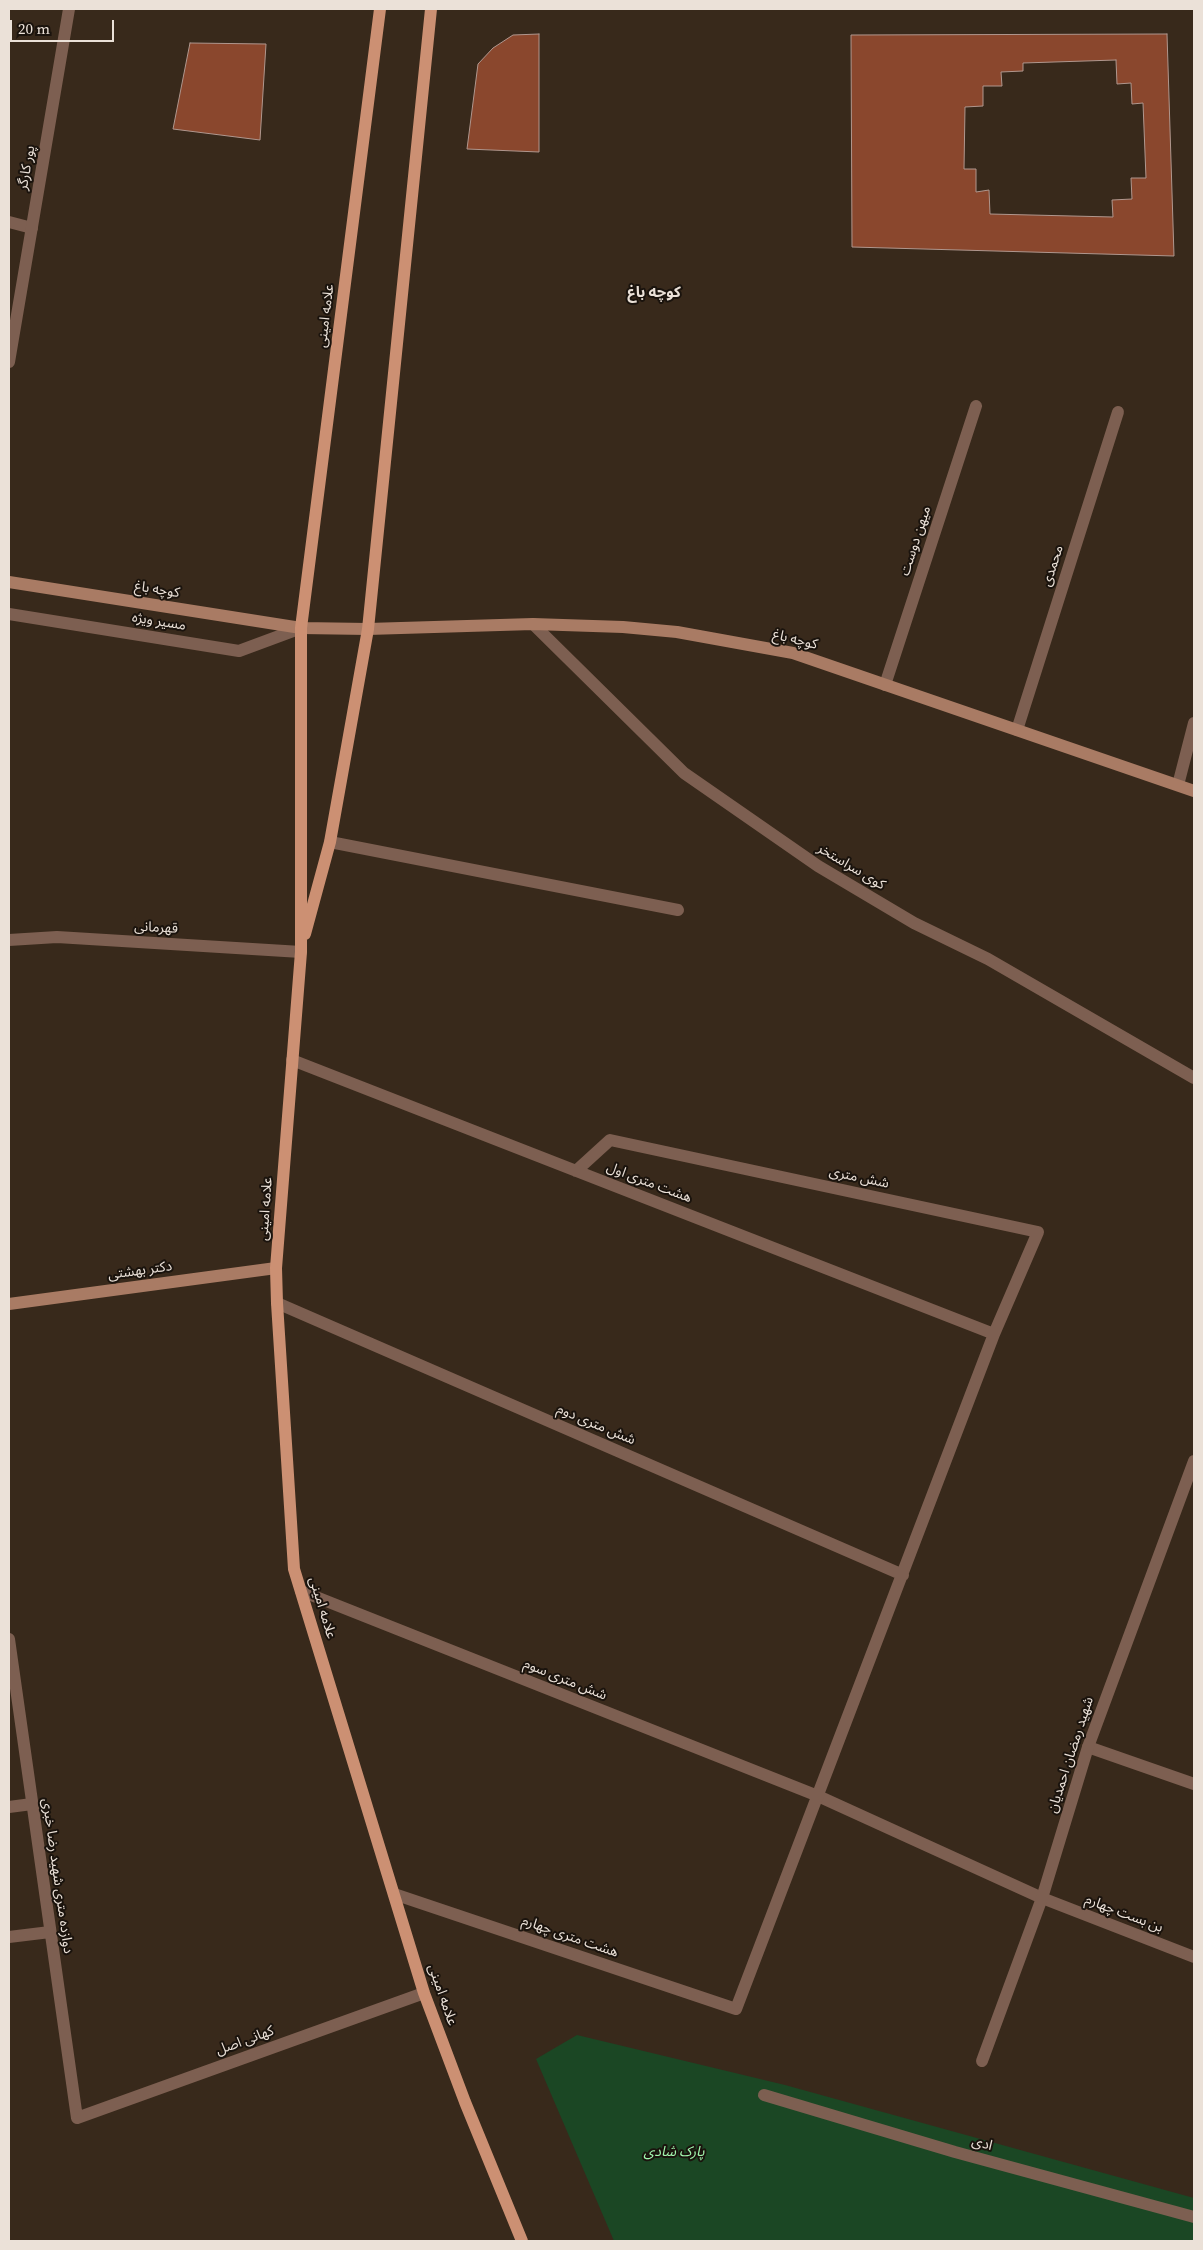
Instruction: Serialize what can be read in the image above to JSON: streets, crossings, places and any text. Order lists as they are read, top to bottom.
{
  "streets": {
    "main road": ["علامه امینی", "کوچه باغ", "دکتر بهشتی"],
    "street": [
      "پور کارگر",
      "میهن دوست",
      "محمدی",
      "مسیر ویژه",
      "کوی سراستخر",
      "قهرمانی",
      "شش متری",
      "هشت متری اول",
      "شش متری دوم",
      "شش متری سوم",
      "شهید رمضان احمدیان",
      "دوازده متری شهید رضا خبری",
      "بن بست چهارم",
      "هشت متری چهارم",
      "کهانی اصل",
      "ادی"
    ]
  },
  "crossings": [
    ["علامه امینی", "کوچه باغ"],
    ["علامه امینی", "مسیر ویژه"],
    ["علامه امینی", "قهرمانی"],
    ["علامه امینی", "هشت متری اول"],
    ["علامه امینی", "دکتر بهشتی"],
    ["علامه امینی", "شش متری دوم"],
    ["علامه امینی", "شش متری سوم"],
    ["علامه امینی", "هشت متری چهارم"],
    ["علامه امینی", "کهانی اصل"],
    ["میهن دوست", "کوچه باغ"],
    ["محمدی", "کوچه باغ"],
    ["کوچه باغ", "مسیر ویژه"],
    ["کوچه باغ", "کوی سراستخر"],
    ["شش متری", "هشت متری اول"],
    ["شش متری سوم", "شهید رمضان احمدیان"],
    ["شش متری سوم", "بن بست چهارم"],
    ["شش متری سوم", "هشت متری چهارم"],
    ["شهید رمضان احمدیان", "بن بست چهارم"],
    ["دوازده متری شهید رضا خبری", "کهانی اصل"]
  ],
  "districts": ["کوچه باغ"],
  "parks": ["پارک شادی"],
  "scale_bar": "20 m"
}
